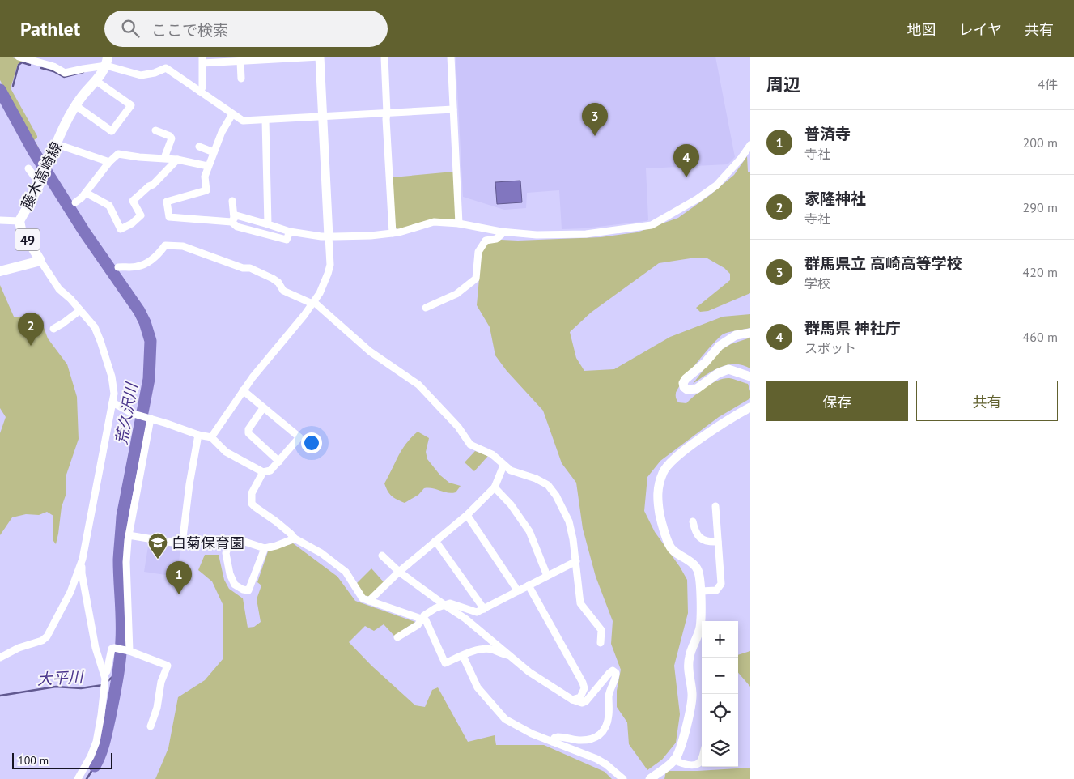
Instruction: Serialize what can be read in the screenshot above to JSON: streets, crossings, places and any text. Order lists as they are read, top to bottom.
{
  "streets": {
    "main road": ["藤木高崎線", "49"]
  },
  "crossings": [
    ["藤木高崎線", "49"]
  ],
  "water": ["荒久沢川", "大平川"],
  "places": {
    "school or university": ["白菊保育園"]
  },
  "scale_bar": "100 m",
  "page": {
    "header": "Pathlet",
    "search": "ここで検索",
    "nav": ["地図", "レイヤ", "共有"],
    "heading": ["周辺", "4件"],
    "pins": [
      "3",
      "4",
      "2",
      "1"
    ],
    "list": [
      {
        "mark": "1",
        "name": "普済寺",
        "note": "寺社",
        "value": "200 m"
      },
      {
        "mark": "2",
        "name": "家隆神社",
        "note": "寺社",
        "value": "290 m"
      },
      {
        "mark": "3",
        "name": "群馬県立 高崎高等学校",
        "note": "学校",
        "value": "420 m"
      },
      {
        "mark": "4",
        "name": "群馬県 神社庁",
        "note": "スポット",
        "value": "460 m"
      }
    ],
    "buttons": ["保存", "共有"],
    "map_buttons": ["+", "−"],
    "scale": "100 m"
  }
}
